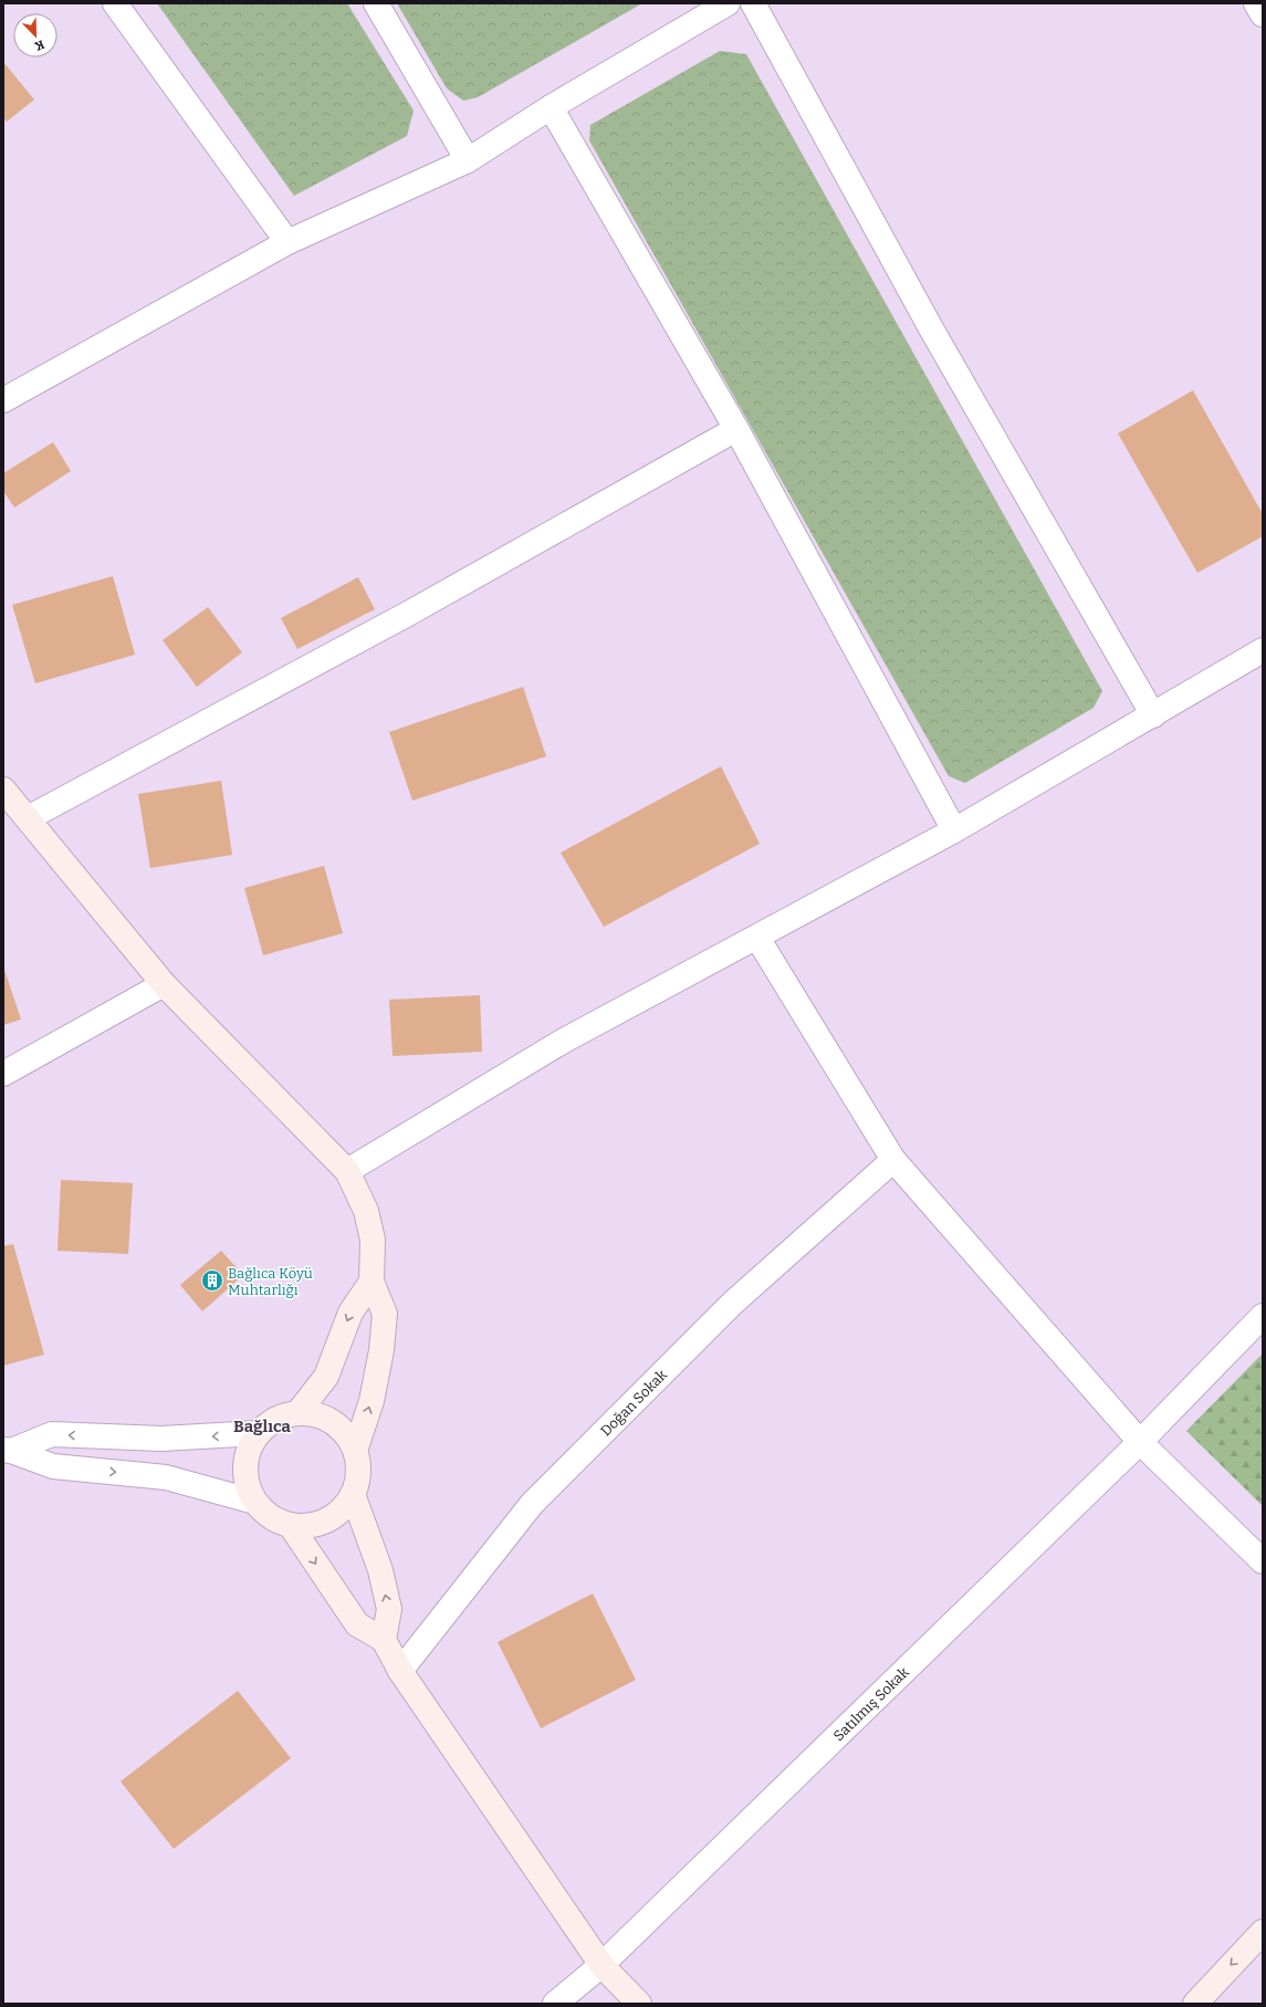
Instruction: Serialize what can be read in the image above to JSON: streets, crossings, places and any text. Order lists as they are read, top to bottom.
{
  "streets": {
    "street": ["Doğan Sokak", "Satılmış Sokak"]
  },
  "districts": ["Bağlıca"],
  "places": {
    "building": ["Bağlıca Köyü Muhtarlığı"]
  },
  "north": "bottom right"
}
